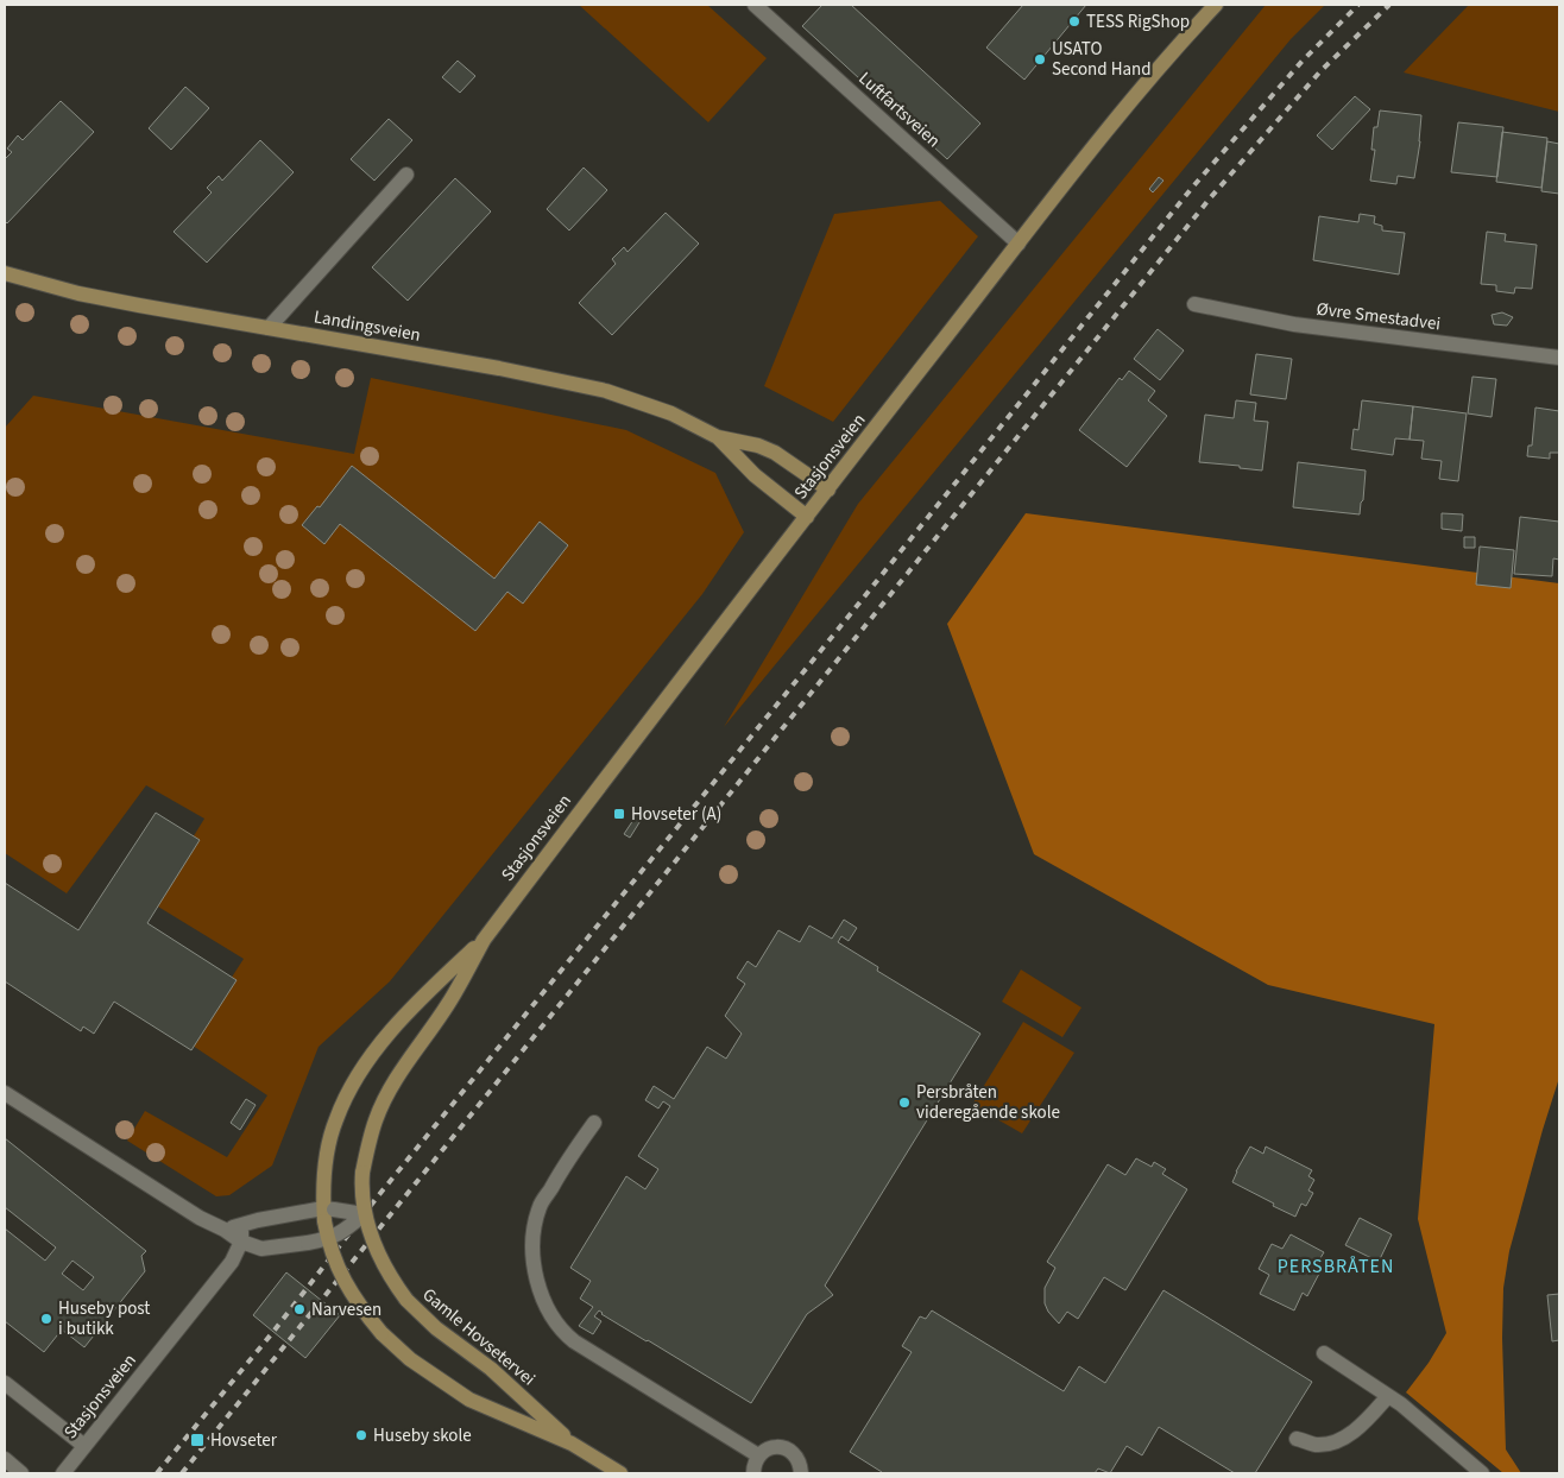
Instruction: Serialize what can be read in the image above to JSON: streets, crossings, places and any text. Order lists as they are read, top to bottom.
{
  "streets": {
    "street": [
      "Luftfartsveien",
      "Øvre Smestadvei",
      "Landingsveien",
      "Stasjonsveien",
      "Gamle Hovsetervei"
    ]
  },
  "crossings": [
    ["Luftfartsveien", "Stasjonsveien"],
    ["Landingsveien", "Stasjonsveien"],
    ["Stasjonsveien", "Gamle Hovsetervei"]
  ],
  "districts": ["PERSBRÅTEN"],
  "places": {
    "other": [
      "TESS RigShop",
      "USATO Second Hand",
      "Persbråten videregående skole",
      "Narvesen",
      "Huseby post i butikk",
      "Huseby skole"
    ],
    "transit": ["Hovseter (A)", "Hovseter"]
  }
}
